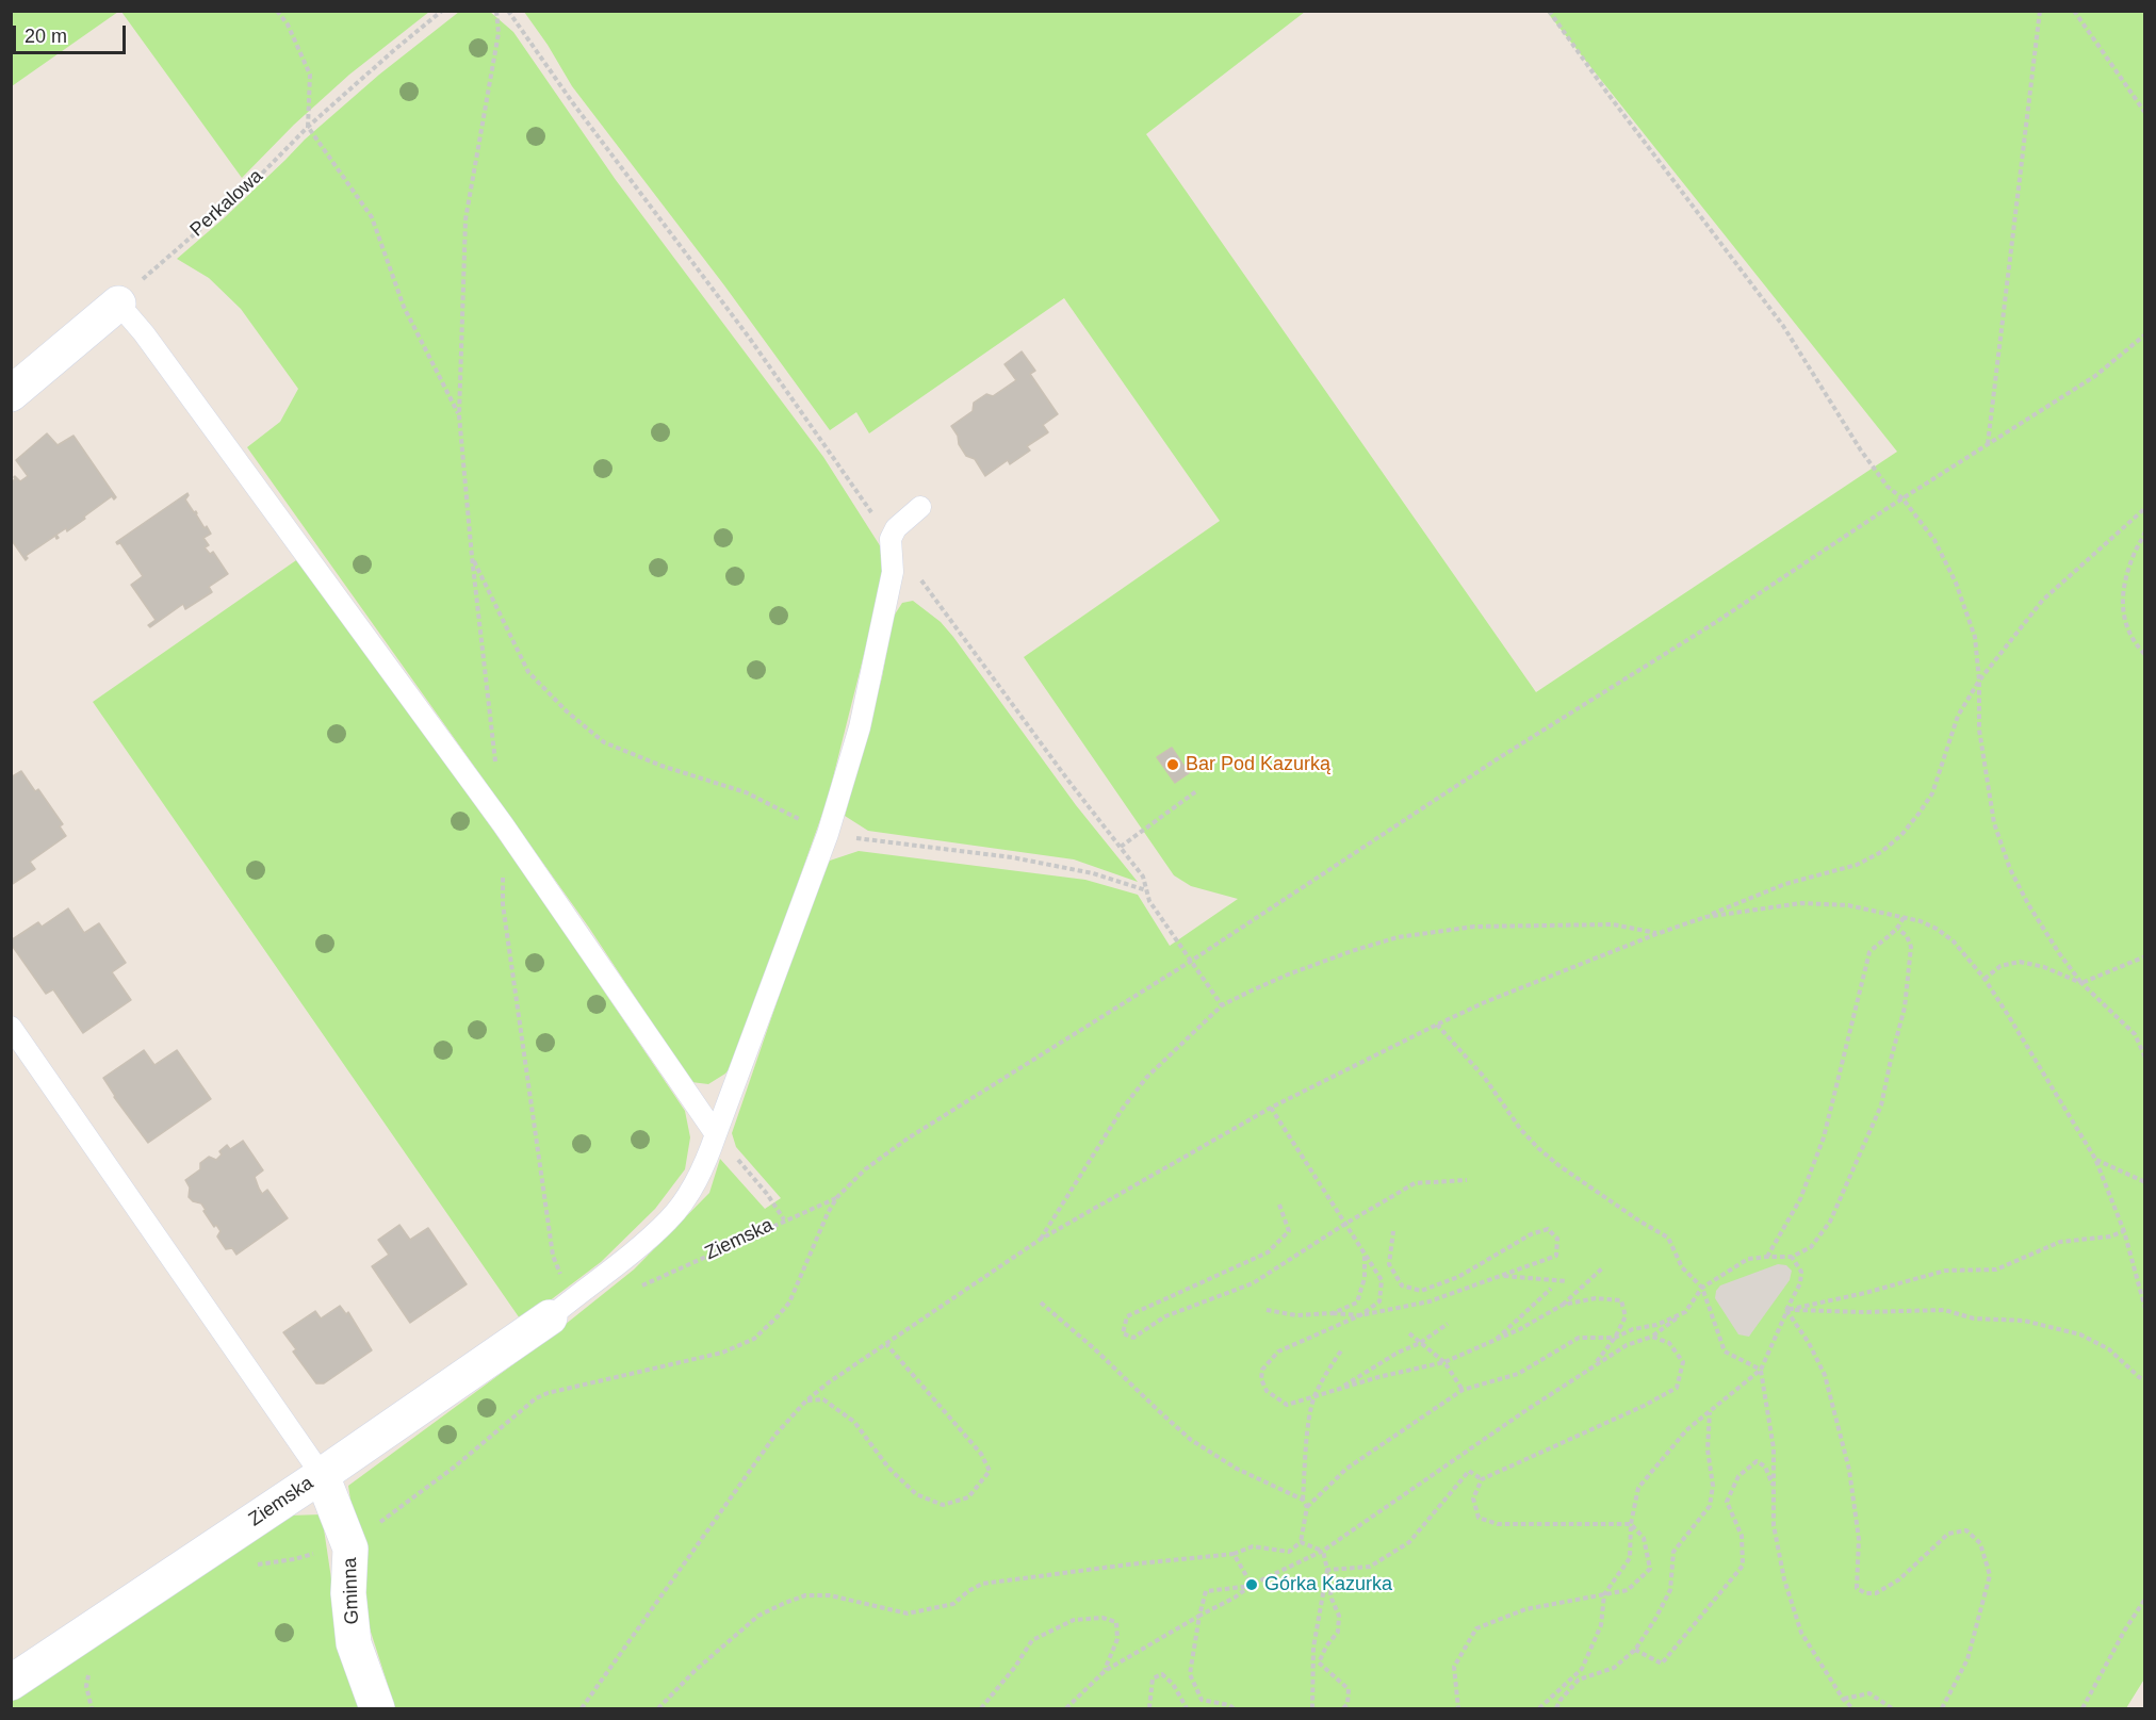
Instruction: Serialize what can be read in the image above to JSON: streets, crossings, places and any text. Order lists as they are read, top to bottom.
{
  "streets": {
    "street": ["Ziemska", "Gminna"],
    "path": ["Perkalowa"]
  },
  "crossings": [
    ["Ziemska", "Gminna"]
  ],
  "places": ["Bar Pod Kazurką", "Górka Kazurka"],
  "scale_bar": "20 m"
}
